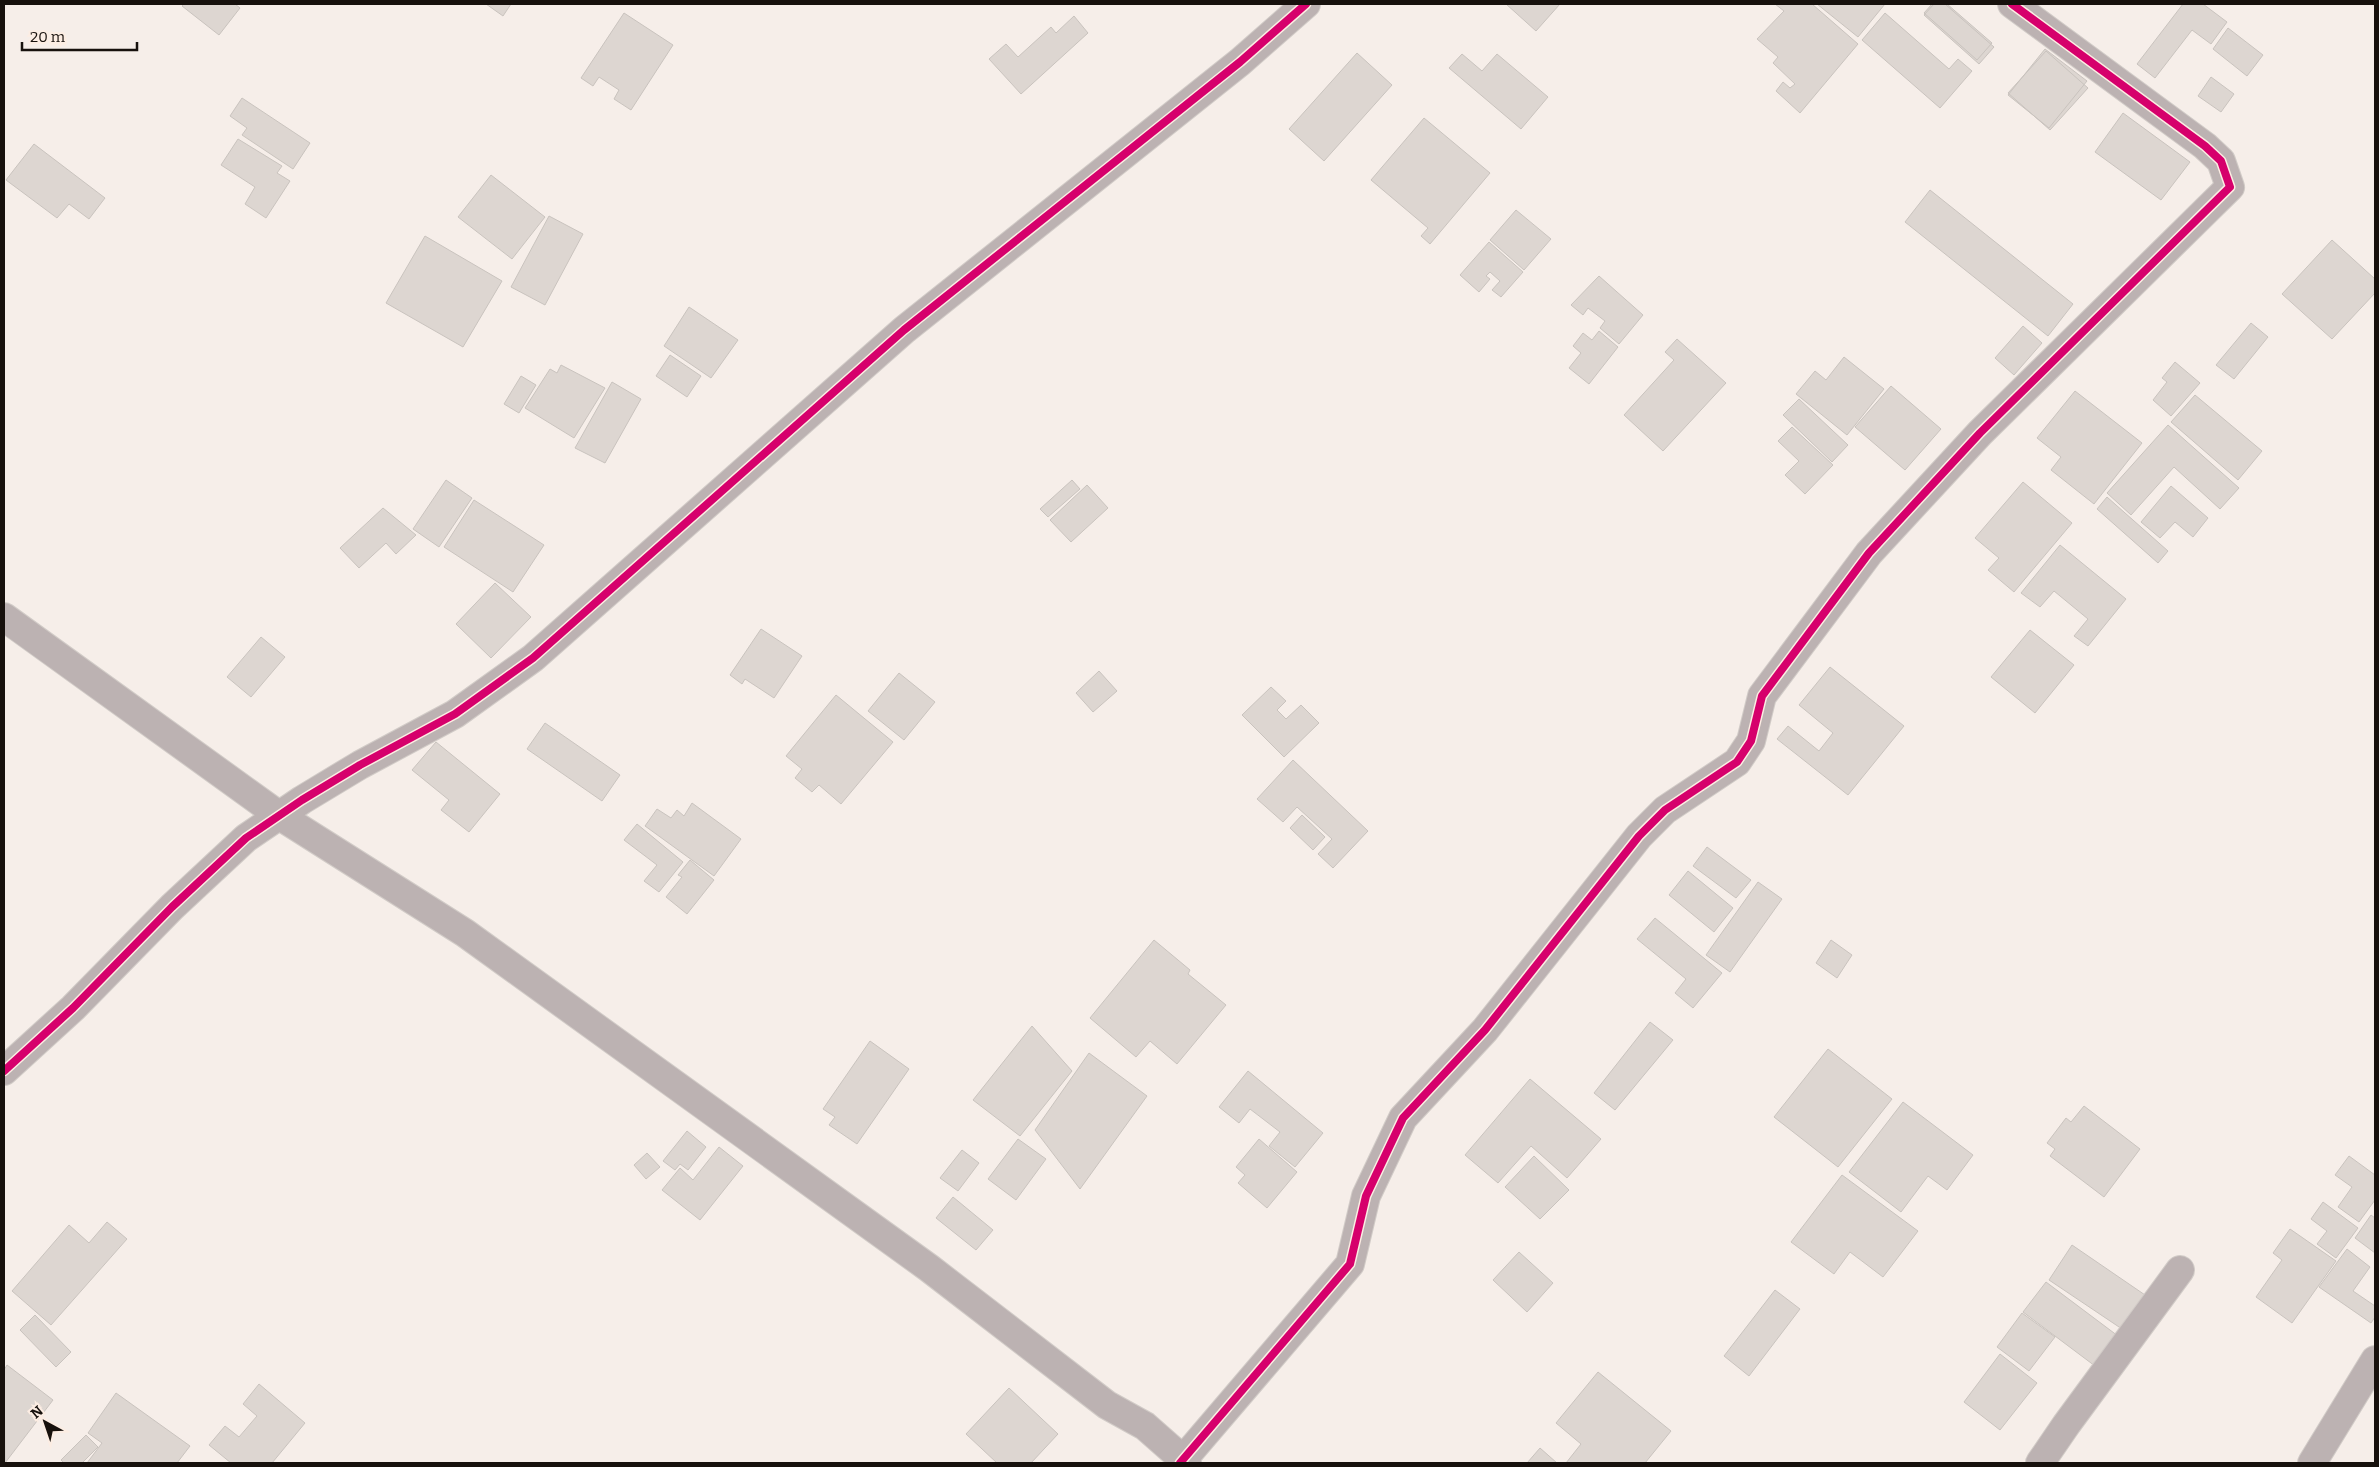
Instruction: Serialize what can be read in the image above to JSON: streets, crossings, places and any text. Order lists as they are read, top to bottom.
{
  "scale_bar": "20 m",
  "north": "top left"
}
